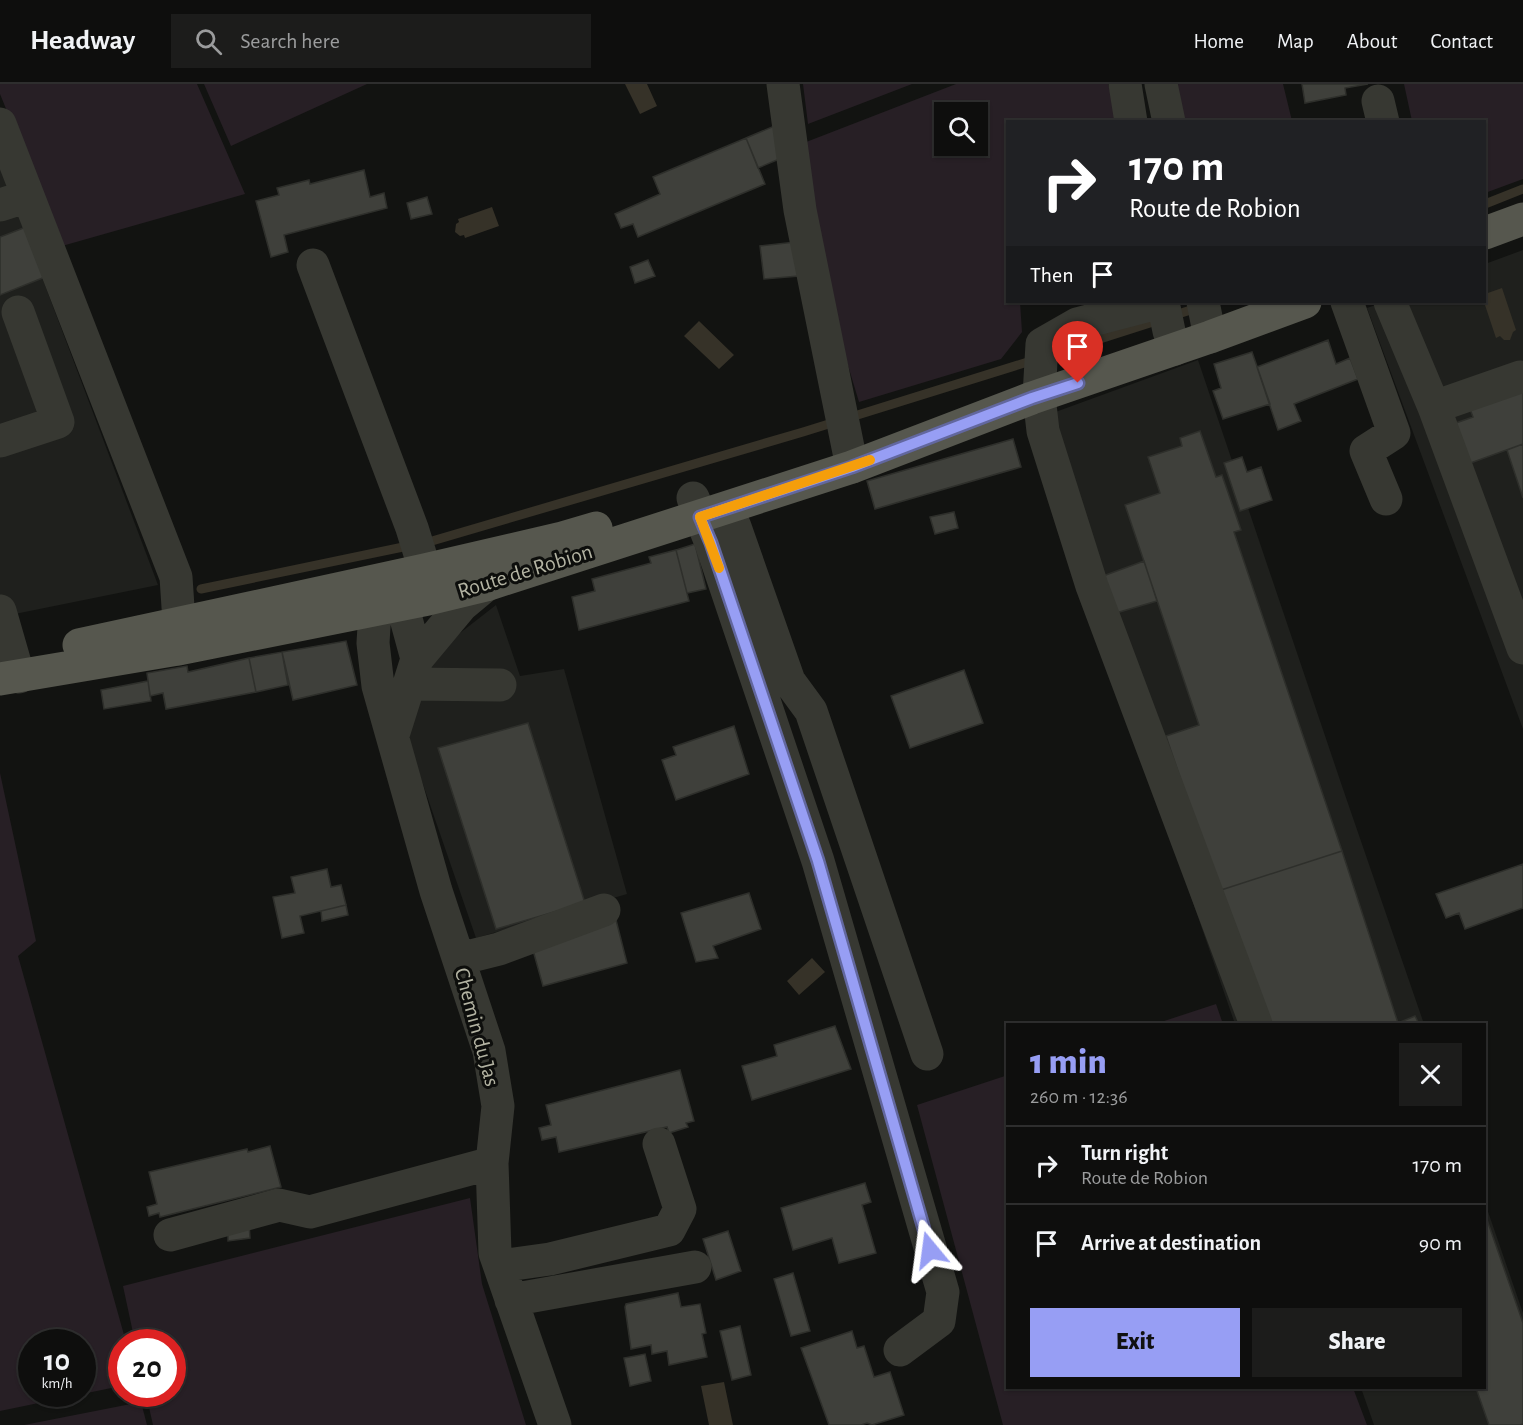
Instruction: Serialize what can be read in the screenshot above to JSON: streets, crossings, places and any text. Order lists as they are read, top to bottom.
{
  "streets": {
    "main road": ["Route de Robion"],
    "street": ["Chemin du Jas"]
  },
  "crossings": [
    ["Route de Robion", "Chemin du Jas"]
  ],
  "page": {
    "header": "Headway",
    "search": "Search here",
    "nav": [
      "Home",
      "Map",
      "About",
      "Contact"
    ],
    "turn": ["170 m", "Route de Robion"],
    "then": "Then",
    "heading": ["1 min", "260 m · 12:36"],
    "list": [
      {
        "name": "Turn right",
        "note": "Route de Robion",
        "value": "170 m"
      },
      {
        "name": "Arrive at destination",
        "value": "90 m"
      }
    ],
    "buttons": ["Exit", "Share"],
    "speed": "10 km/h",
    "limit": "20"
  }
}
